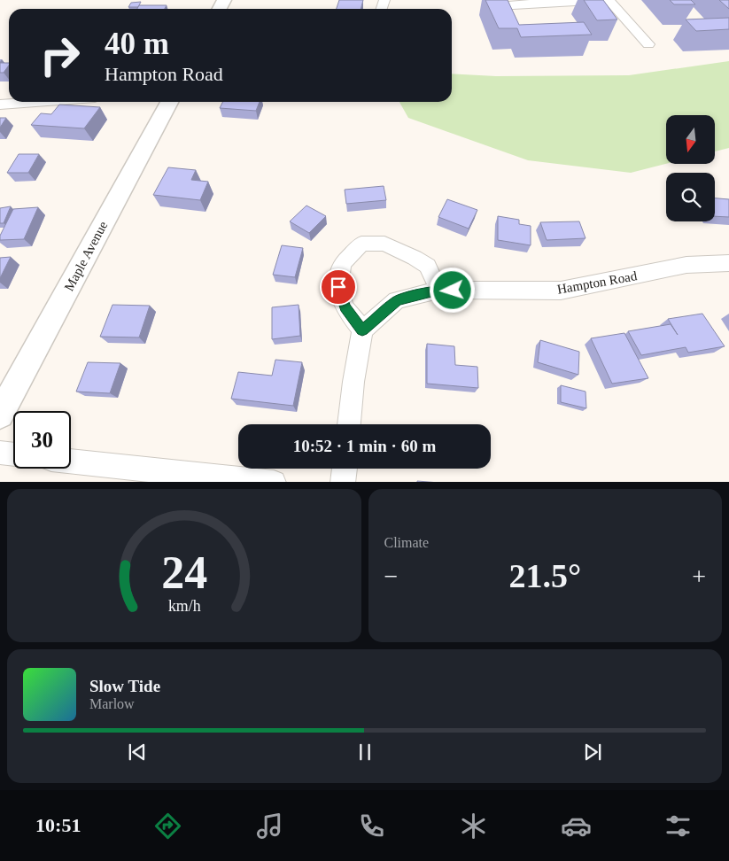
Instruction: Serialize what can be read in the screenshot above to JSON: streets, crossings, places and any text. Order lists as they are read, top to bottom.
{
  "streets": {
    "main road": ["Maple Avenue"],
    "street": ["Hampton Road"]
  },
  "north": "bottom",
  "page": {
    "turn": ["40 m", "Hampton Road"],
    "limit": "30",
    "trip": "10:52 · 1 min · 60 m",
    "tile": "Climate",
    "heat": ["−", "21.5°", "+"],
    "song": ["Slow Tide", "Marlow"],
    "tabs": "10:51",
    "gauge": ["24", "km/h"]
  }
}
